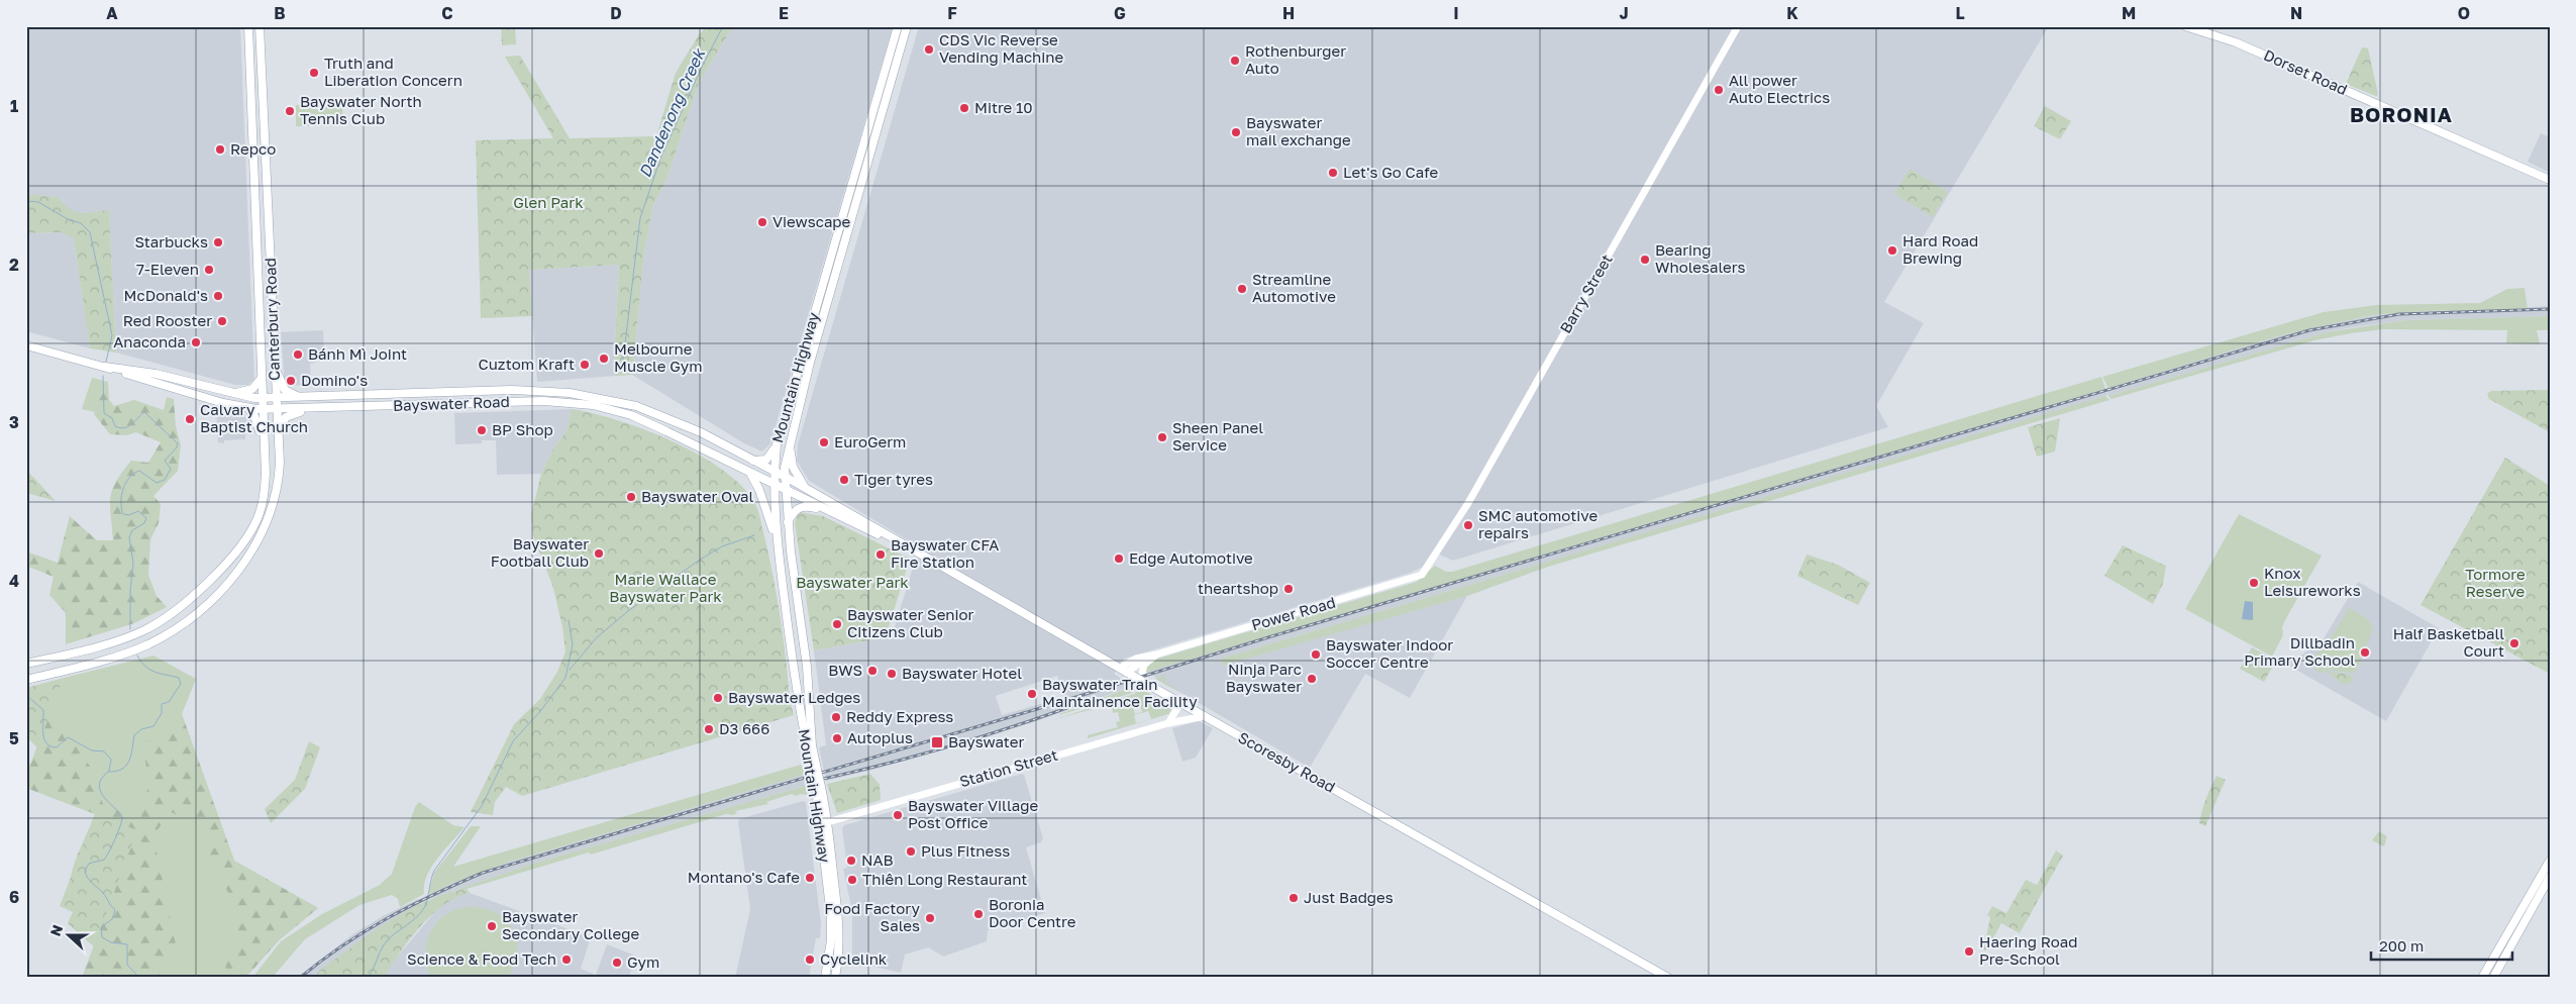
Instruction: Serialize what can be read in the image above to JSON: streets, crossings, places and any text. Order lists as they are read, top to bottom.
{
  "streets": {
    "main road": [
      "Dorset Road",
      "Barry Street",
      "Canterbury Road",
      "Mountain Highway",
      "Bayswater Road",
      "Power Road",
      "Scoresby Road",
      "Station Street"
    ]
  },
  "crossings": [
    ["Barry Street", "Power Road"],
    ["Canterbury Road", "Bayswater Road"],
    ["Mountain Highway", "Bayswater Road"],
    ["Mountain Highway", "Scoresby Road"],
    ["Mountain Highway", "Station Street"],
    ["Bayswater Road", "Scoresby Road"],
    ["Power Road", "Scoresby Road"],
    ["Scoresby Road", "Station Street"]
  ],
  "districts": ["BORONIA"],
  "water": ["Dandenong Creek"],
  "parks": [
    "Glen Park",
    "Tormore Reserve",
    "Marie Wallace Bayswater Park",
    "Bayswater Park"
  ],
  "places": {
    "other": [
      "CDS Vic Reverse Vending Machine",
      "Rothenburger Auto",
      "Truth and Liberation Concern",
      "All power Auto Electrics",
      "Mitre 10",
      "Bayswater North Tennis Club",
      "Bayswater mail exchange",
      "Repco",
      "Let's Go Cafe",
      "Viewscape",
      "Starbucks",
      "Hard Road Brewing",
      "Bearing Wholesalers",
      "7-Eleven",
      "Streamline Automotive",
      "McDonald's",
      "Red Rooster",
      "Anaconda",
      "Bánh Mì Joint",
      "Melbourne Muscle Gym",
      "Cuztom Kraft",
      "Domino's",
      "Calvary Baptist Church",
      "BP Shop",
      "Sheen Panel Service",
      "EuroGerm",
      "Tiger tyres",
      "Bayswater Oval",
      "SMC automotive repairs",
      "Bayswater Football Club",
      "Bayswater CFA Fire Station",
      "Edge Automotive",
      "Knox Leisureworks",
      "theartshop",
      "Bayswater Senior Citizens Club",
      "Half Basketball Court",
      "Dillbadin Primary School",
      "Bayswater Indoor Soccer Centre",
      "BWS",
      "Bayswater Hotel",
      "Ninja Parc Bayswater",
      "Bayswater Train Maintainence Facility",
      "Bayswater Ledges",
      "Reddy Express",
      "D3 666",
      "Autoplus",
      "Bayswater Village Post Office",
      "Plus Fitness",
      "NAB",
      "Montano's Cafe",
      "Thiên Long Restaurant",
      "Just Badges",
      "Boronia Door Centre",
      "Food Factory Sales",
      "Bayswater Secondary College",
      "Haering Road Pre-School",
      "Science & Food Tech",
      "Cyclelink",
      "Gym"
    ],
    "transit": ["Bayswater"]
  },
  "scale_bar": "200 m",
  "north": "left",
  "grid": {
    "columns": [
      "A",
      "B",
      "C",
      "D",
      "E",
      "F",
      "G",
      "H",
      "I",
      "J",
      "K",
      "L",
      "M",
      "N",
      "O"
    ],
    "rows": [
      "1",
      "2",
      "3",
      "4",
      "5",
      "6"
    ]
  }
}
